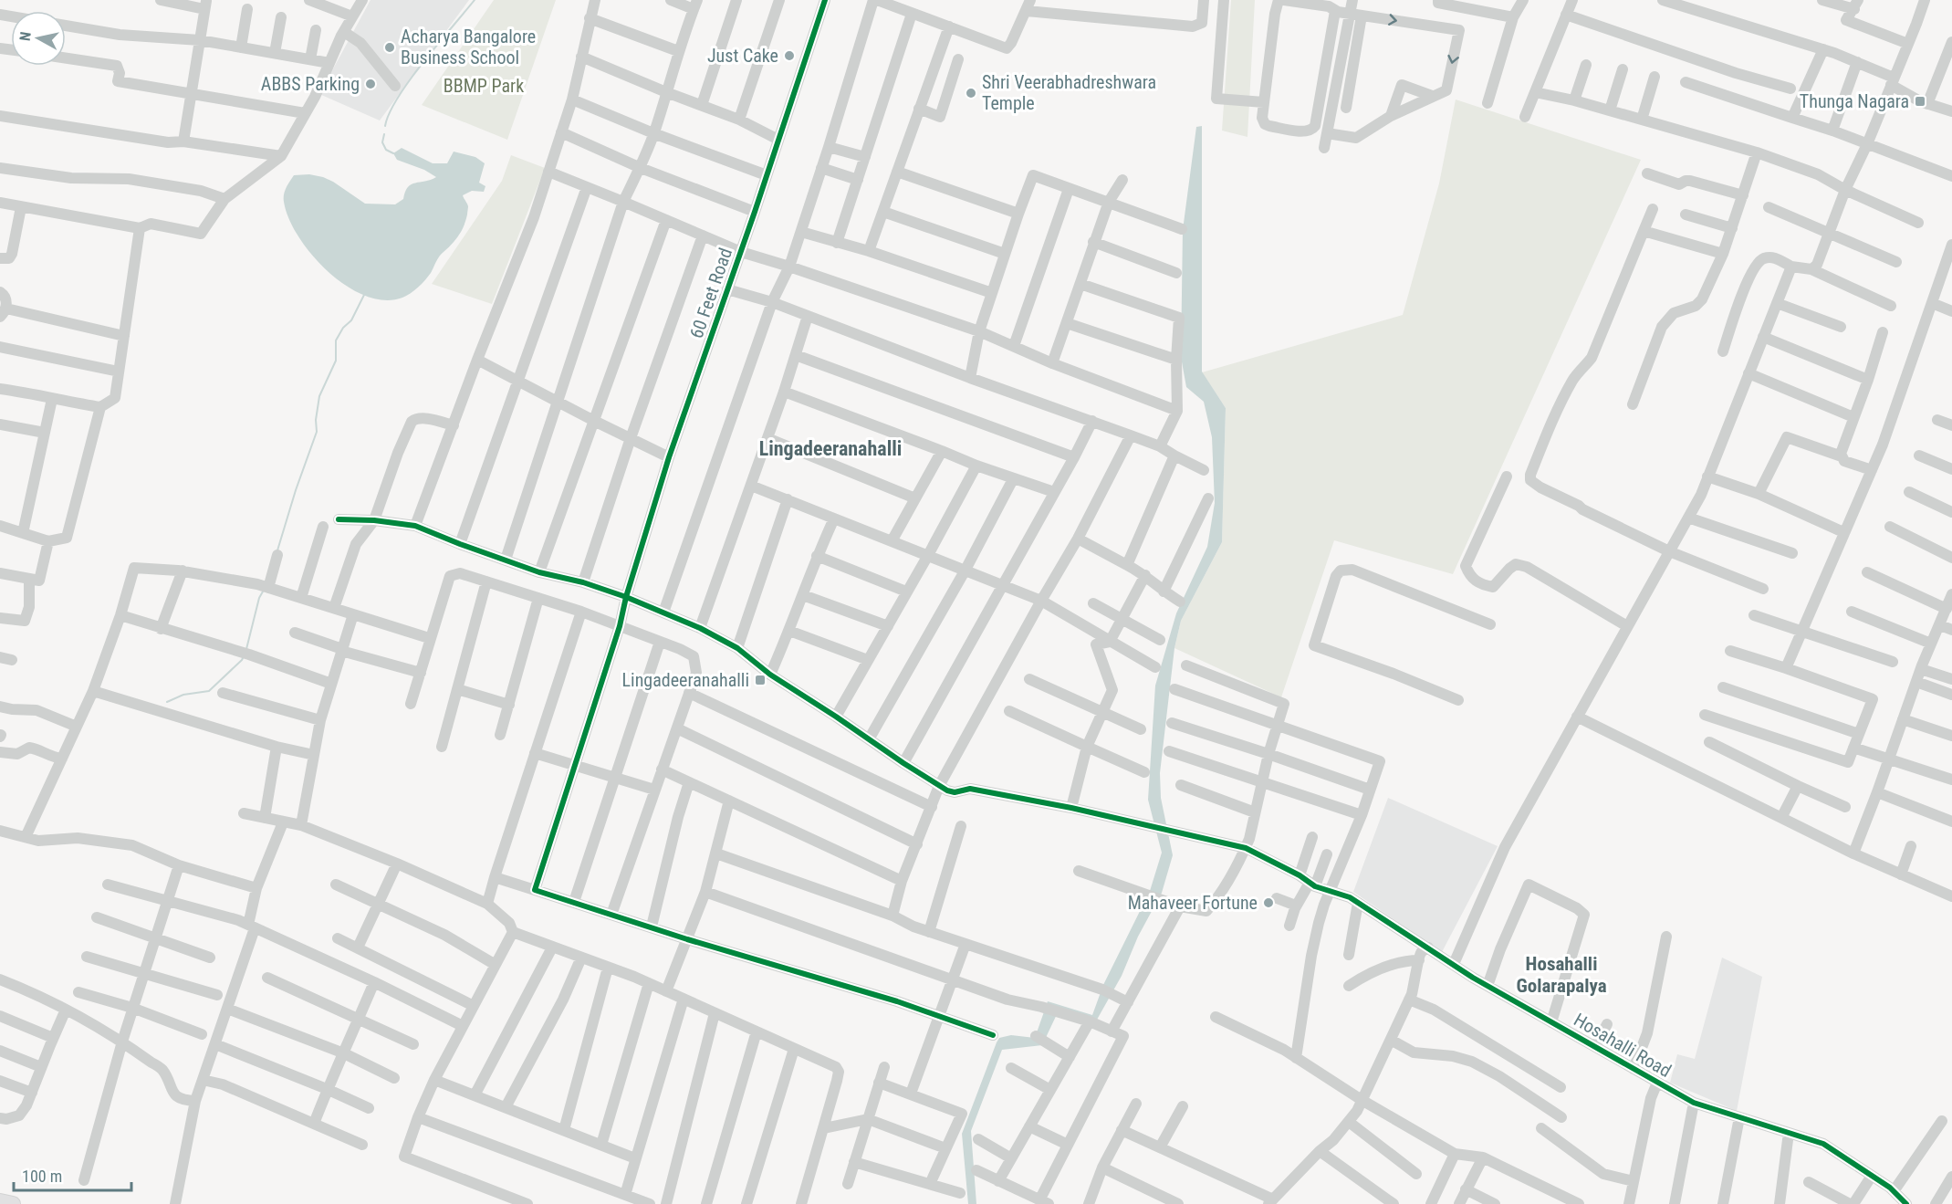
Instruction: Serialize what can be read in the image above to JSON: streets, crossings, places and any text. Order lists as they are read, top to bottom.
{
  "streets": {
    "street": ["60 Feet Road", "Hosahalli Road"]
  },
  "districts": ["Lingadeeranahalli", "Hosahalli Golarapalya"],
  "parks": ["BBMP Park"],
  "places": {
    "other": [
      "Acharya Bangalore Business School",
      "Just Cake",
      "ABBS Parking",
      "Shri Veerabhadreshwara Temple",
      "Mahaveer Fortune"
    ],
    "transit": ["Thunga Nagara", "Lingadeeranahalli"]
  },
  "scale_bar": "100 m",
  "north": "left"
}
